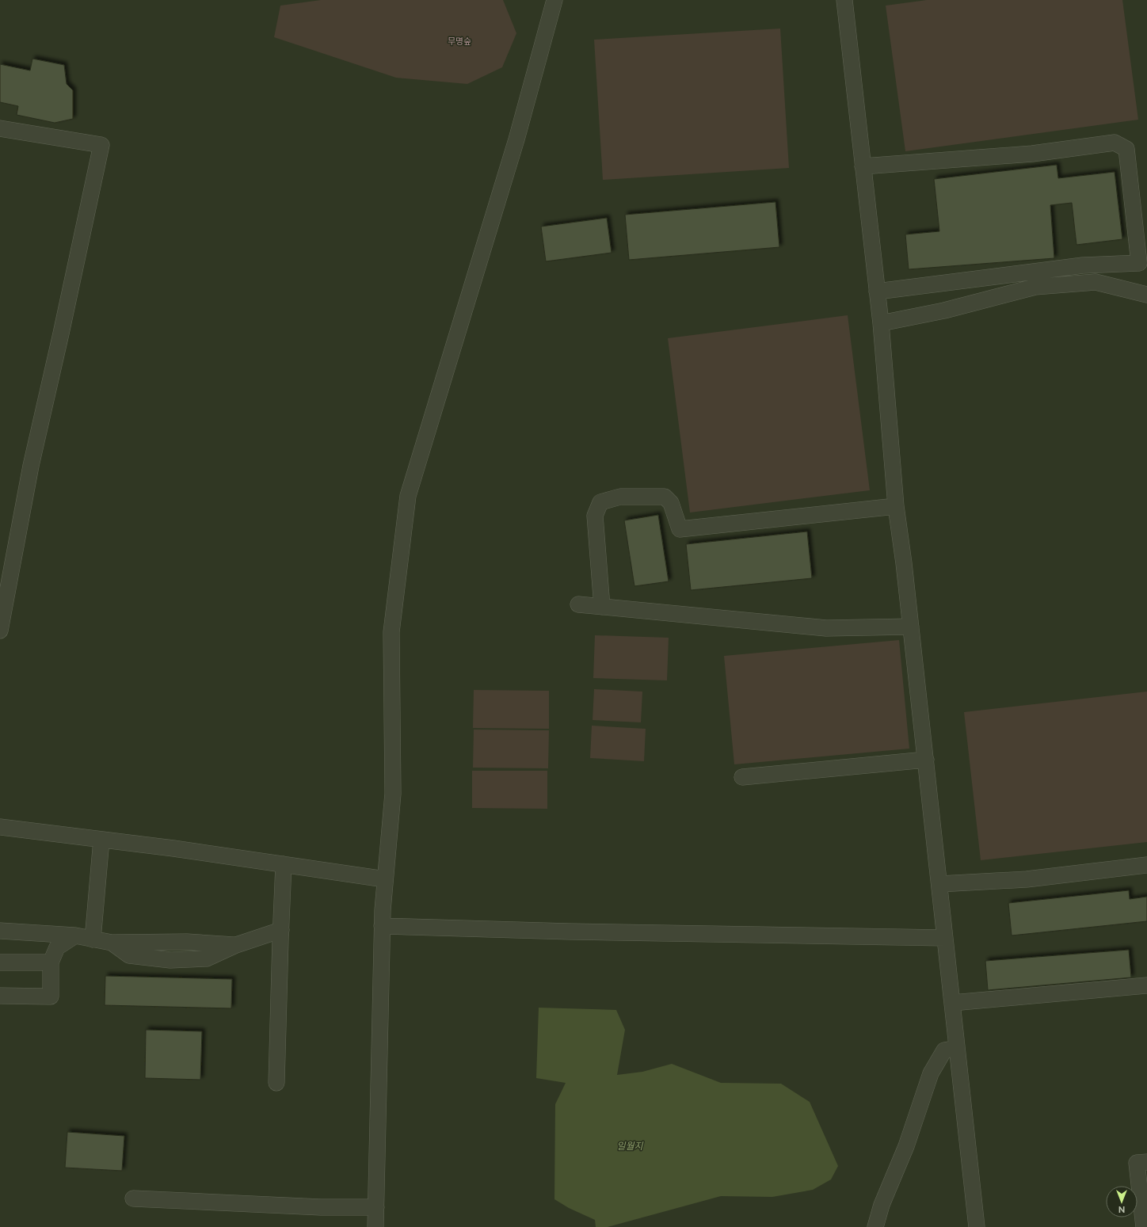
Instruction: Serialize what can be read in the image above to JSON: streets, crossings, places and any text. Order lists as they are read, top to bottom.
{
  "water": ["일월지"],
  "parks": ["무명숲"],
  "north": "bottom"
}
